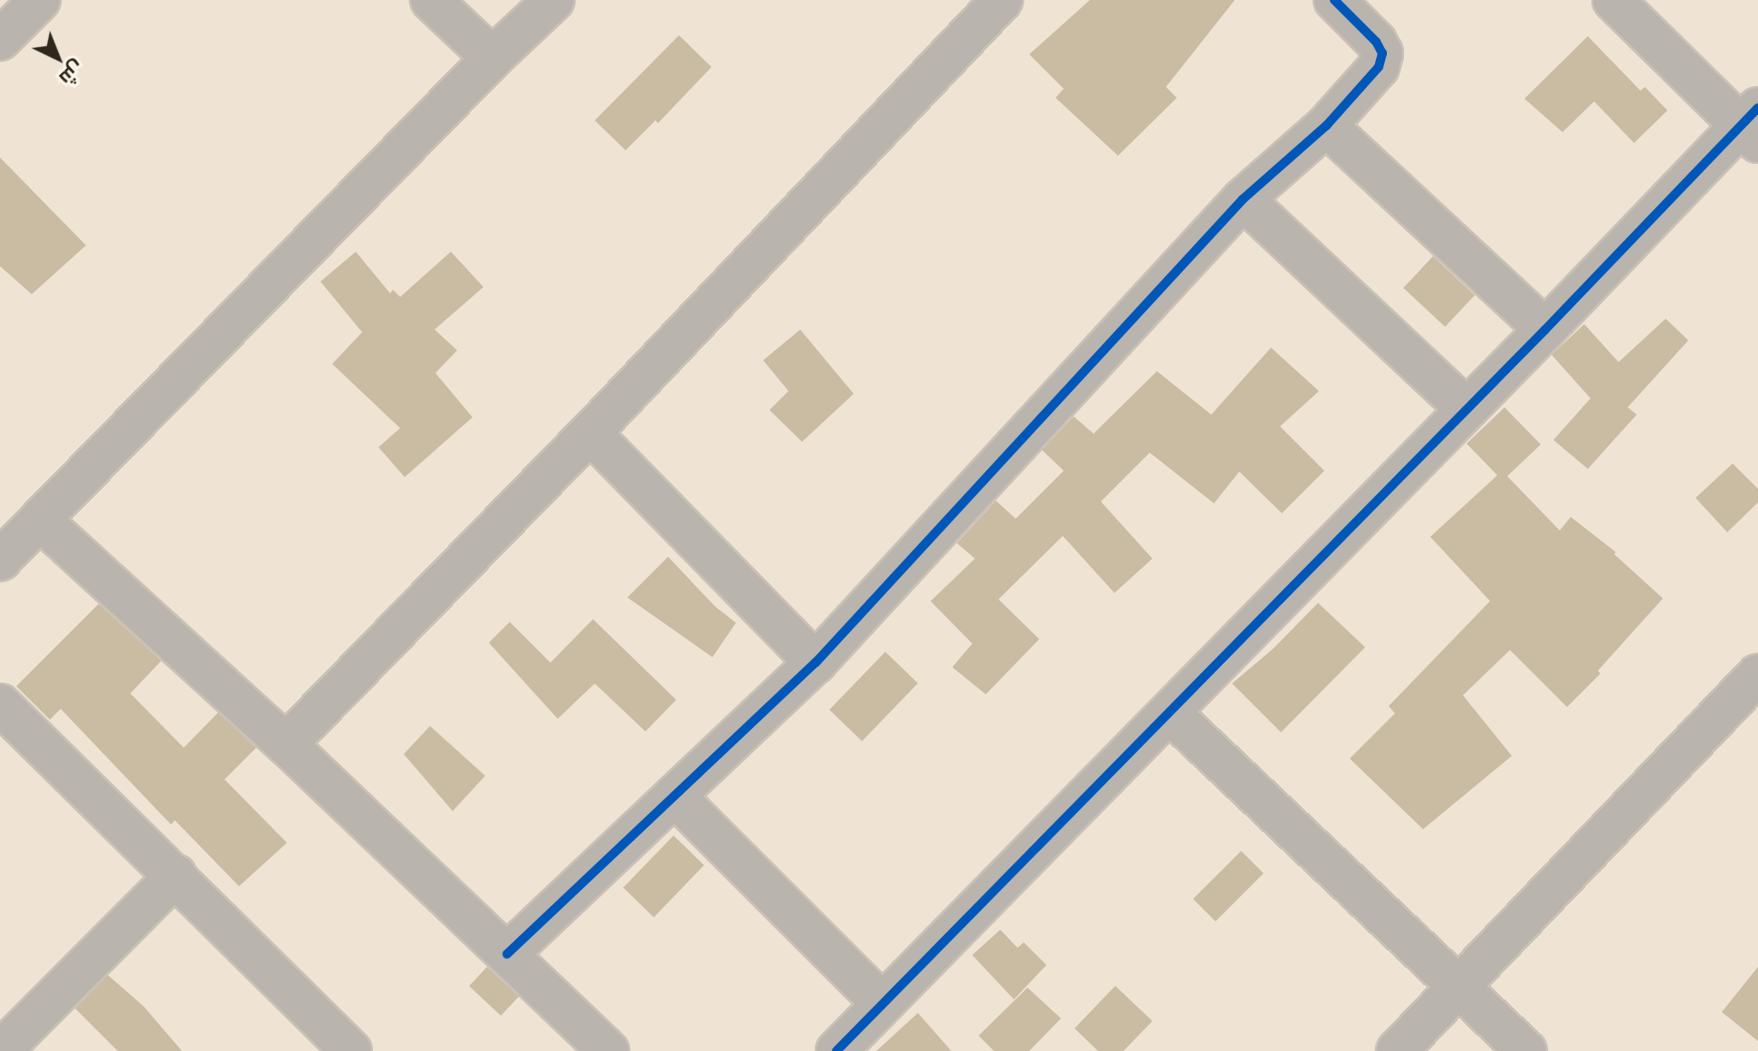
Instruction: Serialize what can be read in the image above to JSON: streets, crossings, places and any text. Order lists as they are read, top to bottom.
{
  "north": "bottom right"
}
